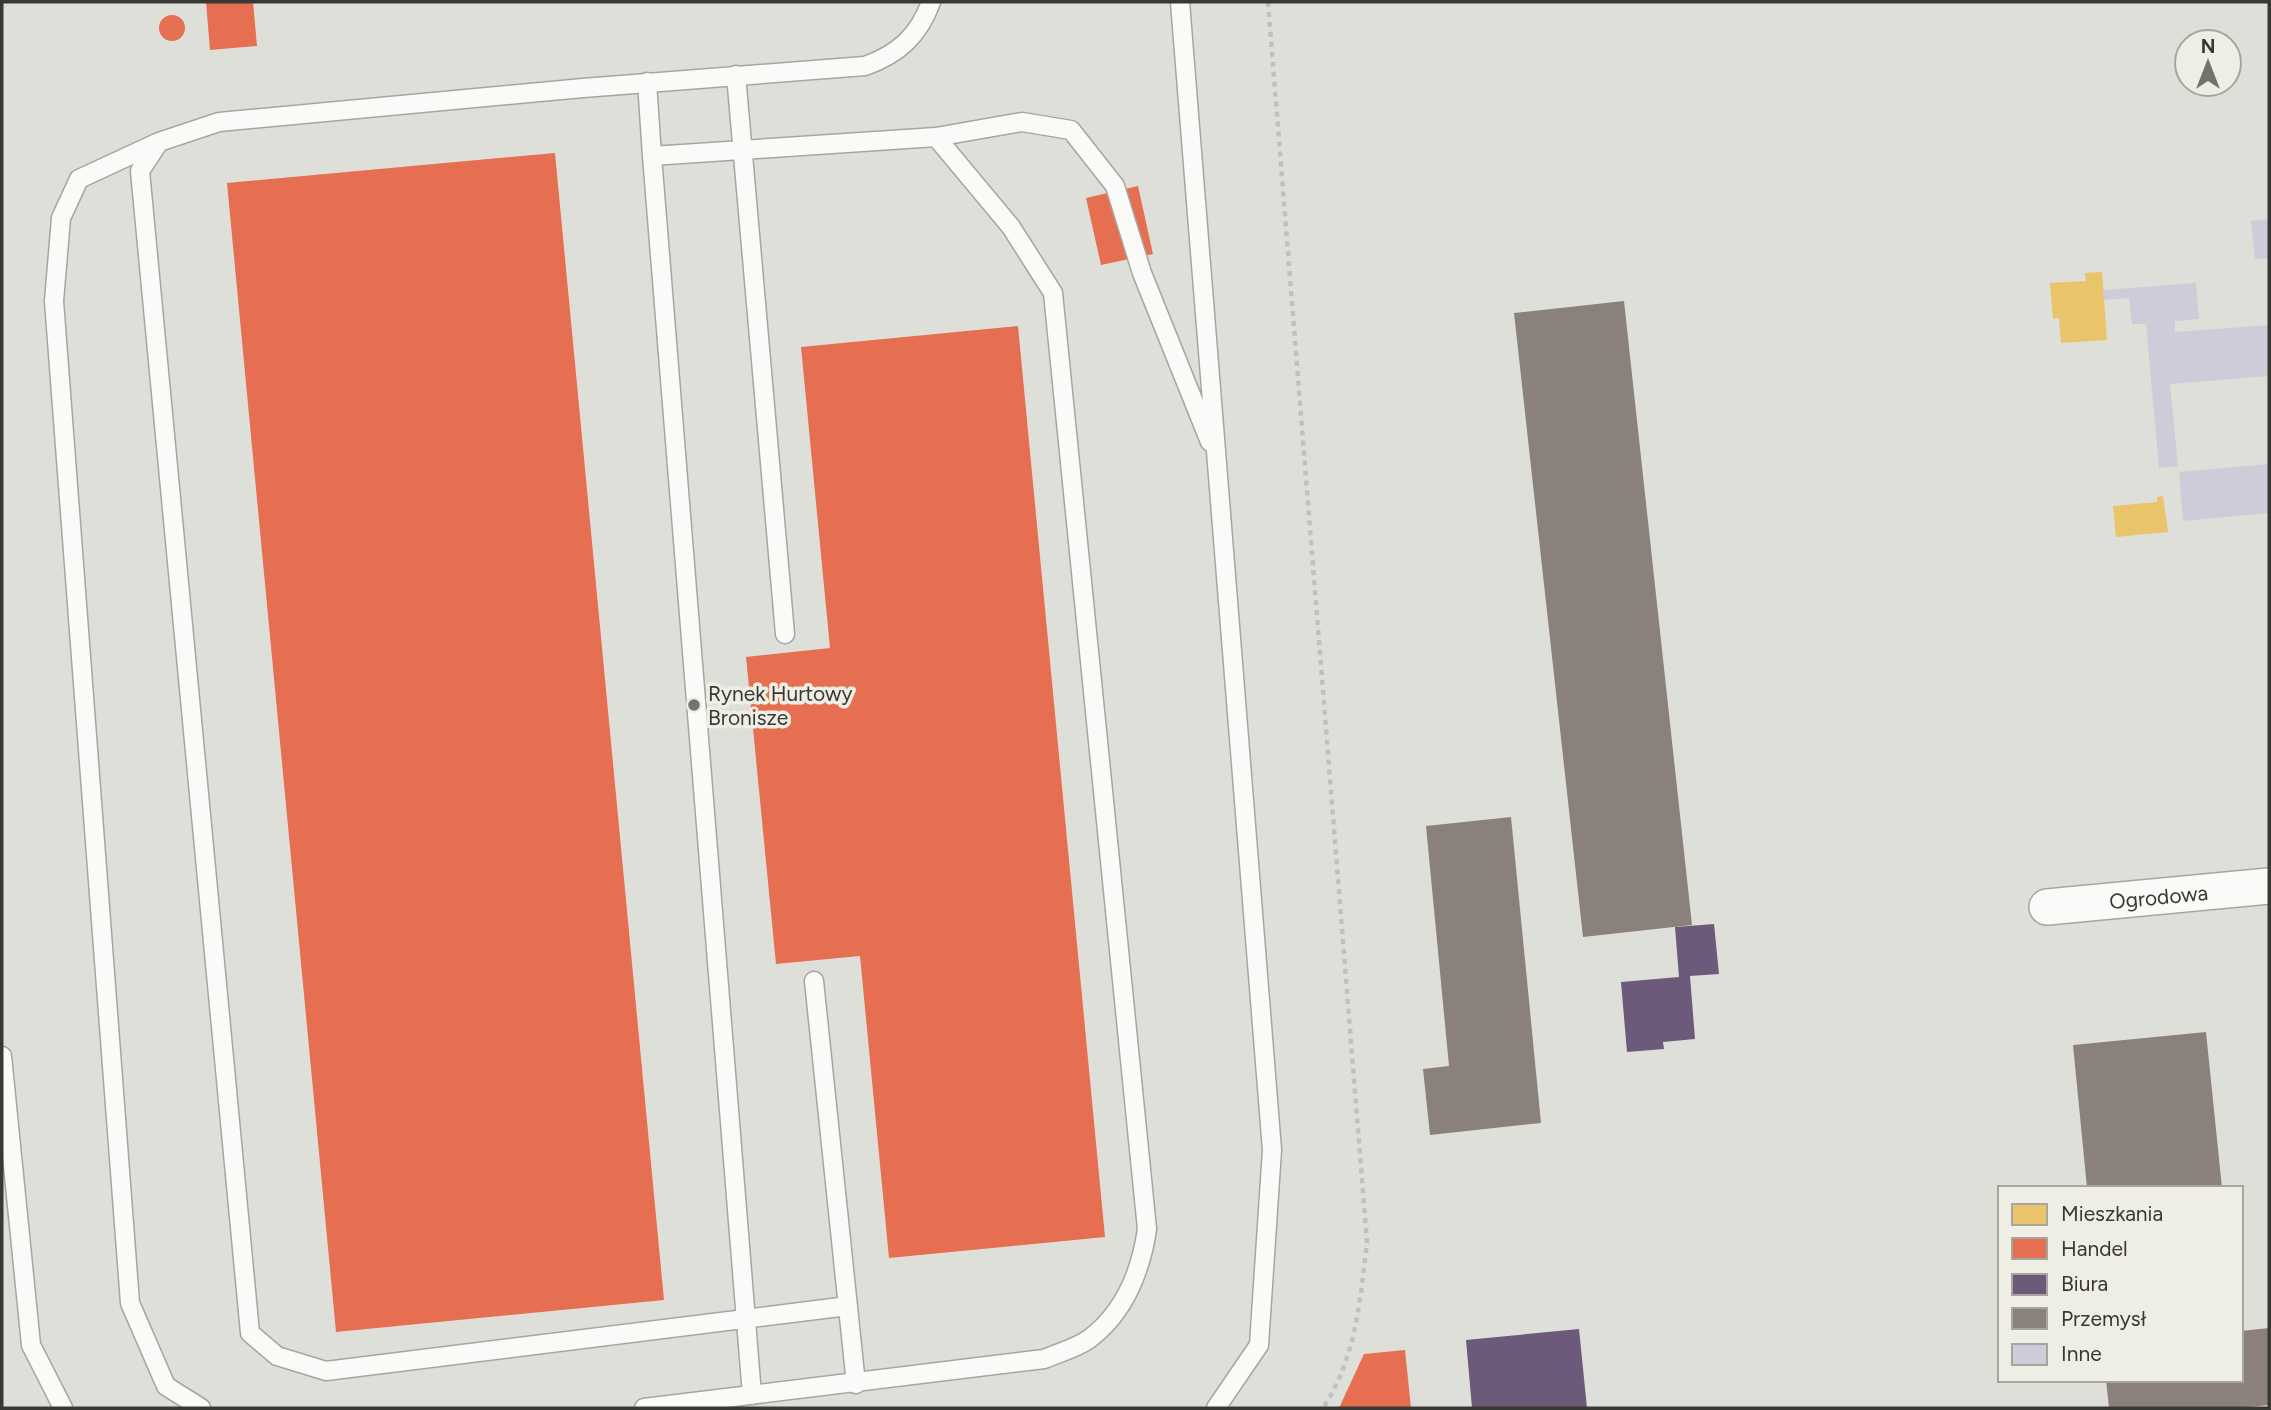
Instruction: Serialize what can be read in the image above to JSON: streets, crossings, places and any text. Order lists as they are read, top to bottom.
{
  "streets": {
    "street": ["Ogrodowa"]
  },
  "places": ["Rynek Hurtowy Bronisze"],
  "legend": [
    "Mieszkania",
    "Handel",
    "Biura",
    "Przemysł",
    "Inne"
  ],
  "north": "top"
}
